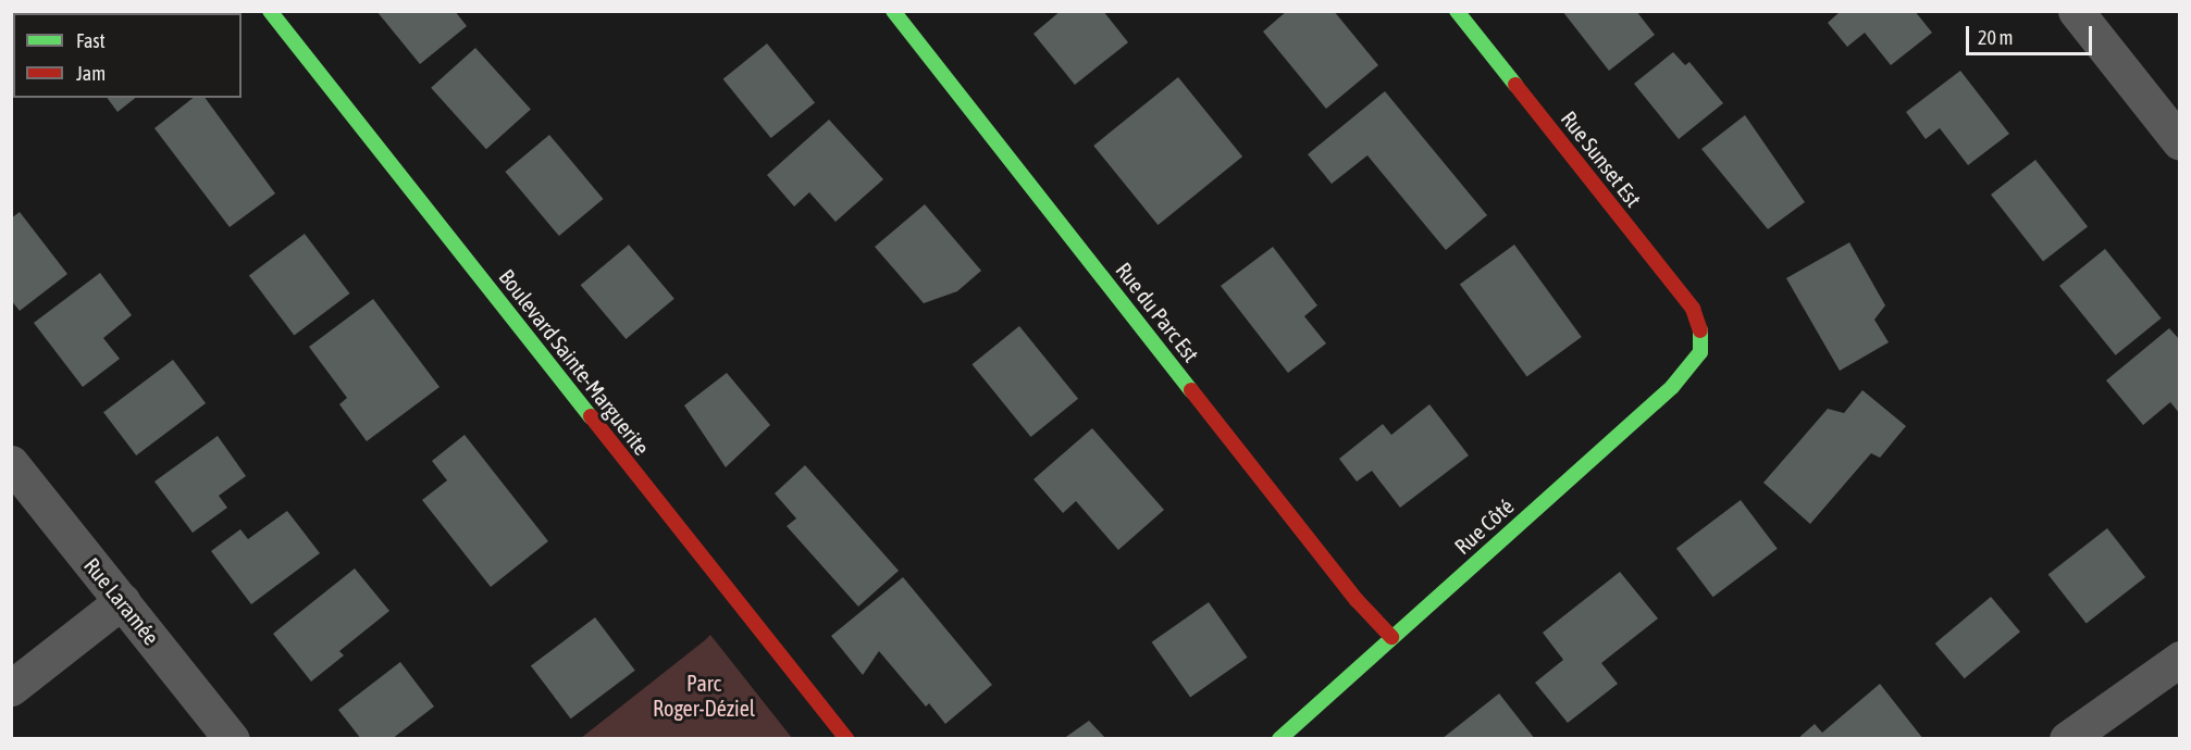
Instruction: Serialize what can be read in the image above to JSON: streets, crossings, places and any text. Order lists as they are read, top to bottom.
{
  "streets": {
    "street": [
      "Rue Sunset Est",
      "Rue du Parc Est",
      "Boulevard Sainte-Marguerite",
      "Rue Côté",
      "Rue Laramée"
    ]
  },
  "crossings": [
    ["Rue Sunset Est", "Rue Côté"],
    ["Rue du Parc Est", "Rue Côté"]
  ],
  "parks": ["Parc Roger-Déziel"],
  "legend": ["Fast", "Jam"],
  "scale_bar": "20 m"
}
